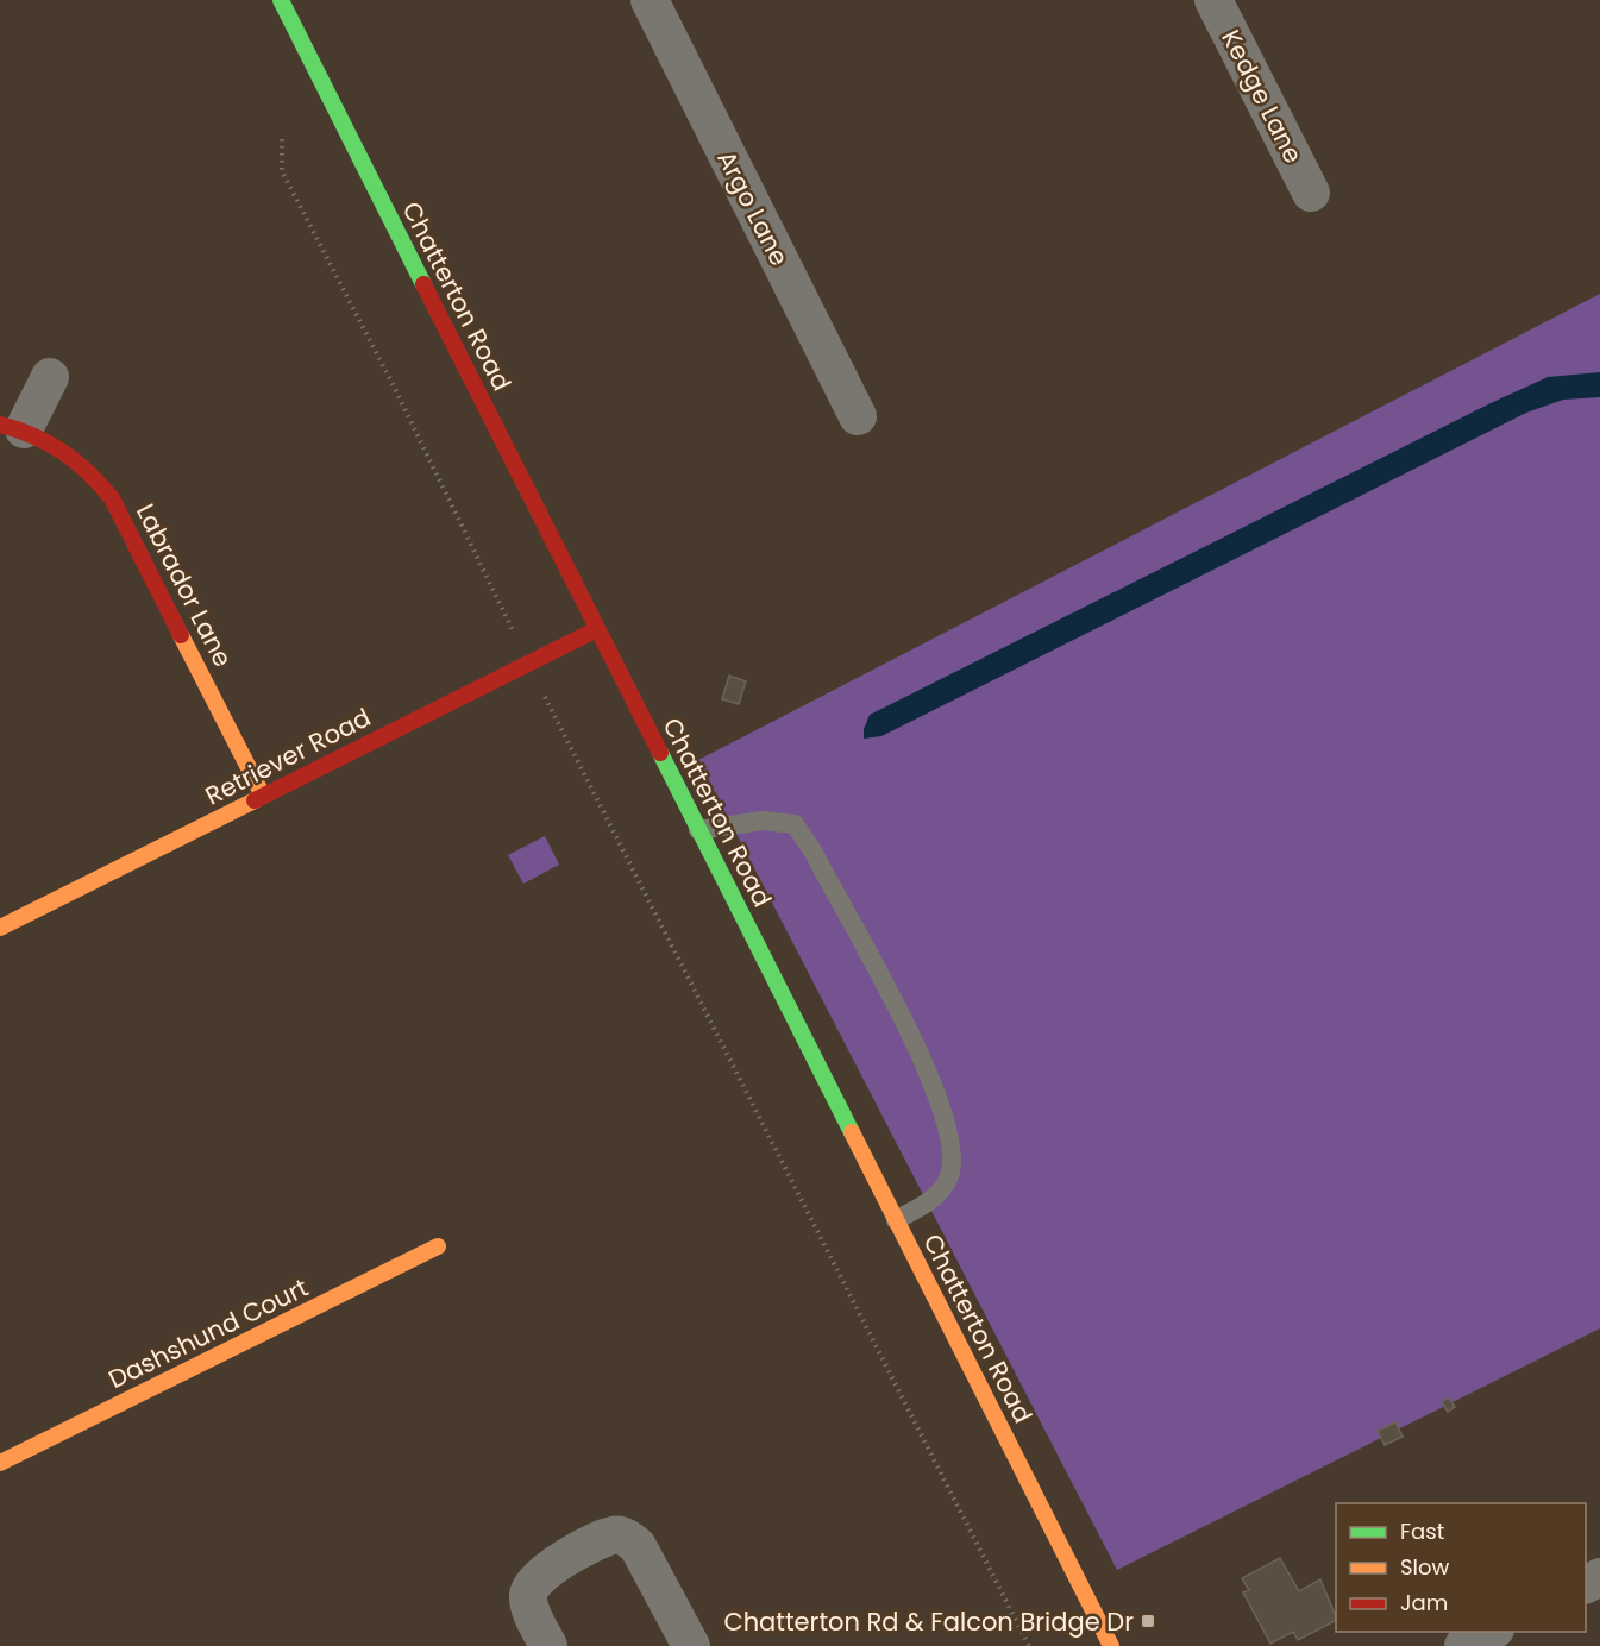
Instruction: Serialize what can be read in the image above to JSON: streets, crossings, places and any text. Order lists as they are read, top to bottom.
{
  "streets": {
    "main road": [
      "Chatterton Road",
      "Labrador Lane",
      "Retriever Road",
      "Dashshund Court"
    ],
    "street": ["Kedge Lane", "Argo Lane"]
  },
  "crossings": [
    ["Chatterton Road", "Retriever Road"],
    ["Labrador Lane", "Retriever Road"]
  ],
  "places": {
    "transit": ["Chatterton Rd & Falcon Bridge Dr"]
  },
  "legend": ["Fast", "Slow", "Jam"]
}
